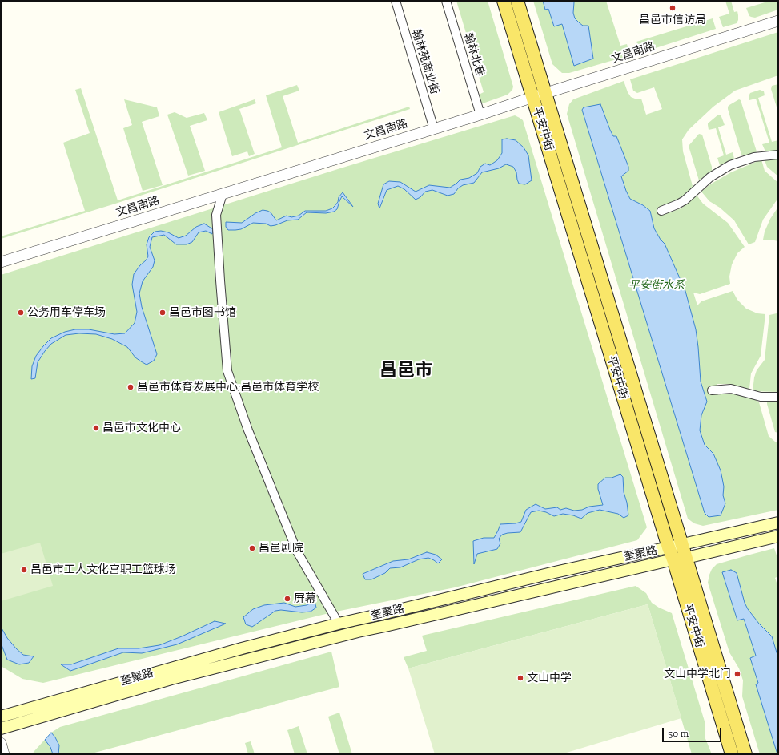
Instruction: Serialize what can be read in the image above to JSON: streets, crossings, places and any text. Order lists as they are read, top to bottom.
{
  "streets": {
    "main road": ["平安中街", "奎聚路"],
    "street": ["文昌南路", "翰林北巷", "翰林苑商业街"]
  },
  "crossings": [
    ["文昌南路", "翰林北巷"],
    ["文昌南路", "翰林苑商业街"],
    ["文昌南路", "平安中街"],
    ["平安中街", "奎聚路"]
  ],
  "districts": ["昌邑市"],
  "parks": ["平安街水系"],
  "places": [
    "昌邑市信访局",
    "公务用车停车场",
    "昌邑市图书馆",
    "昌邑市体育发展中心;昌邑市体育学校",
    "昌邑市文化中心",
    "昌邑剧院",
    "昌邑市工人文化宫职工篮球场",
    "屏幕",
    "文山中学北门",
    "文山中学"
  ],
  "scale_bar": "50 m"
}
